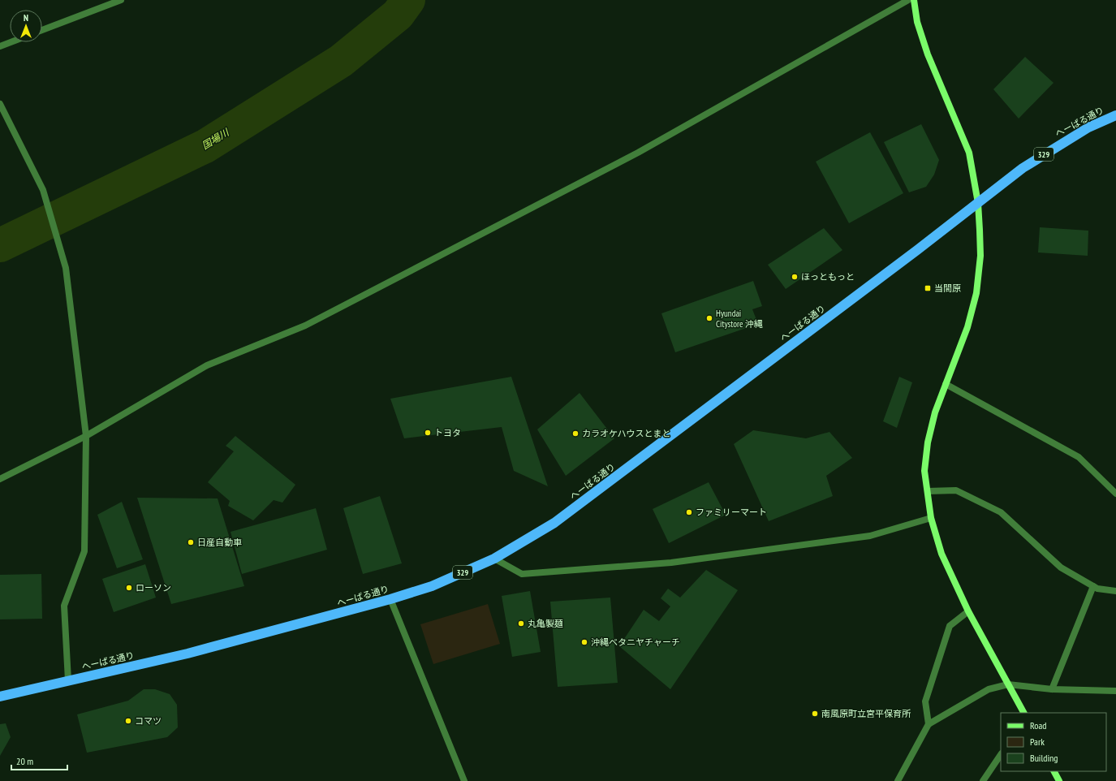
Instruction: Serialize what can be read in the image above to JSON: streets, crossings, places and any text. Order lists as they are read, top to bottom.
{
  "streets": {
    "highway": ["へーばる通り", "329"]
  },
  "water": ["国場川"],
  "places": {
    "other": [
      "ほっともっと",
      "Hyundai Citystore 沖縄",
      "トヨタ",
      "カラオケハウスとまと",
      "ファミリーマート",
      "日産自動車",
      "ローソン",
      "丸亀製麺",
      "沖縄ベタニヤチャーチ",
      "南風原町立宮平保育所",
      "コマツ"
    ],
    "transit": ["当間原"]
  },
  "legend": ["Road", "Park", "Building"],
  "scale_bar": "20 m",
  "north": "top"
}
